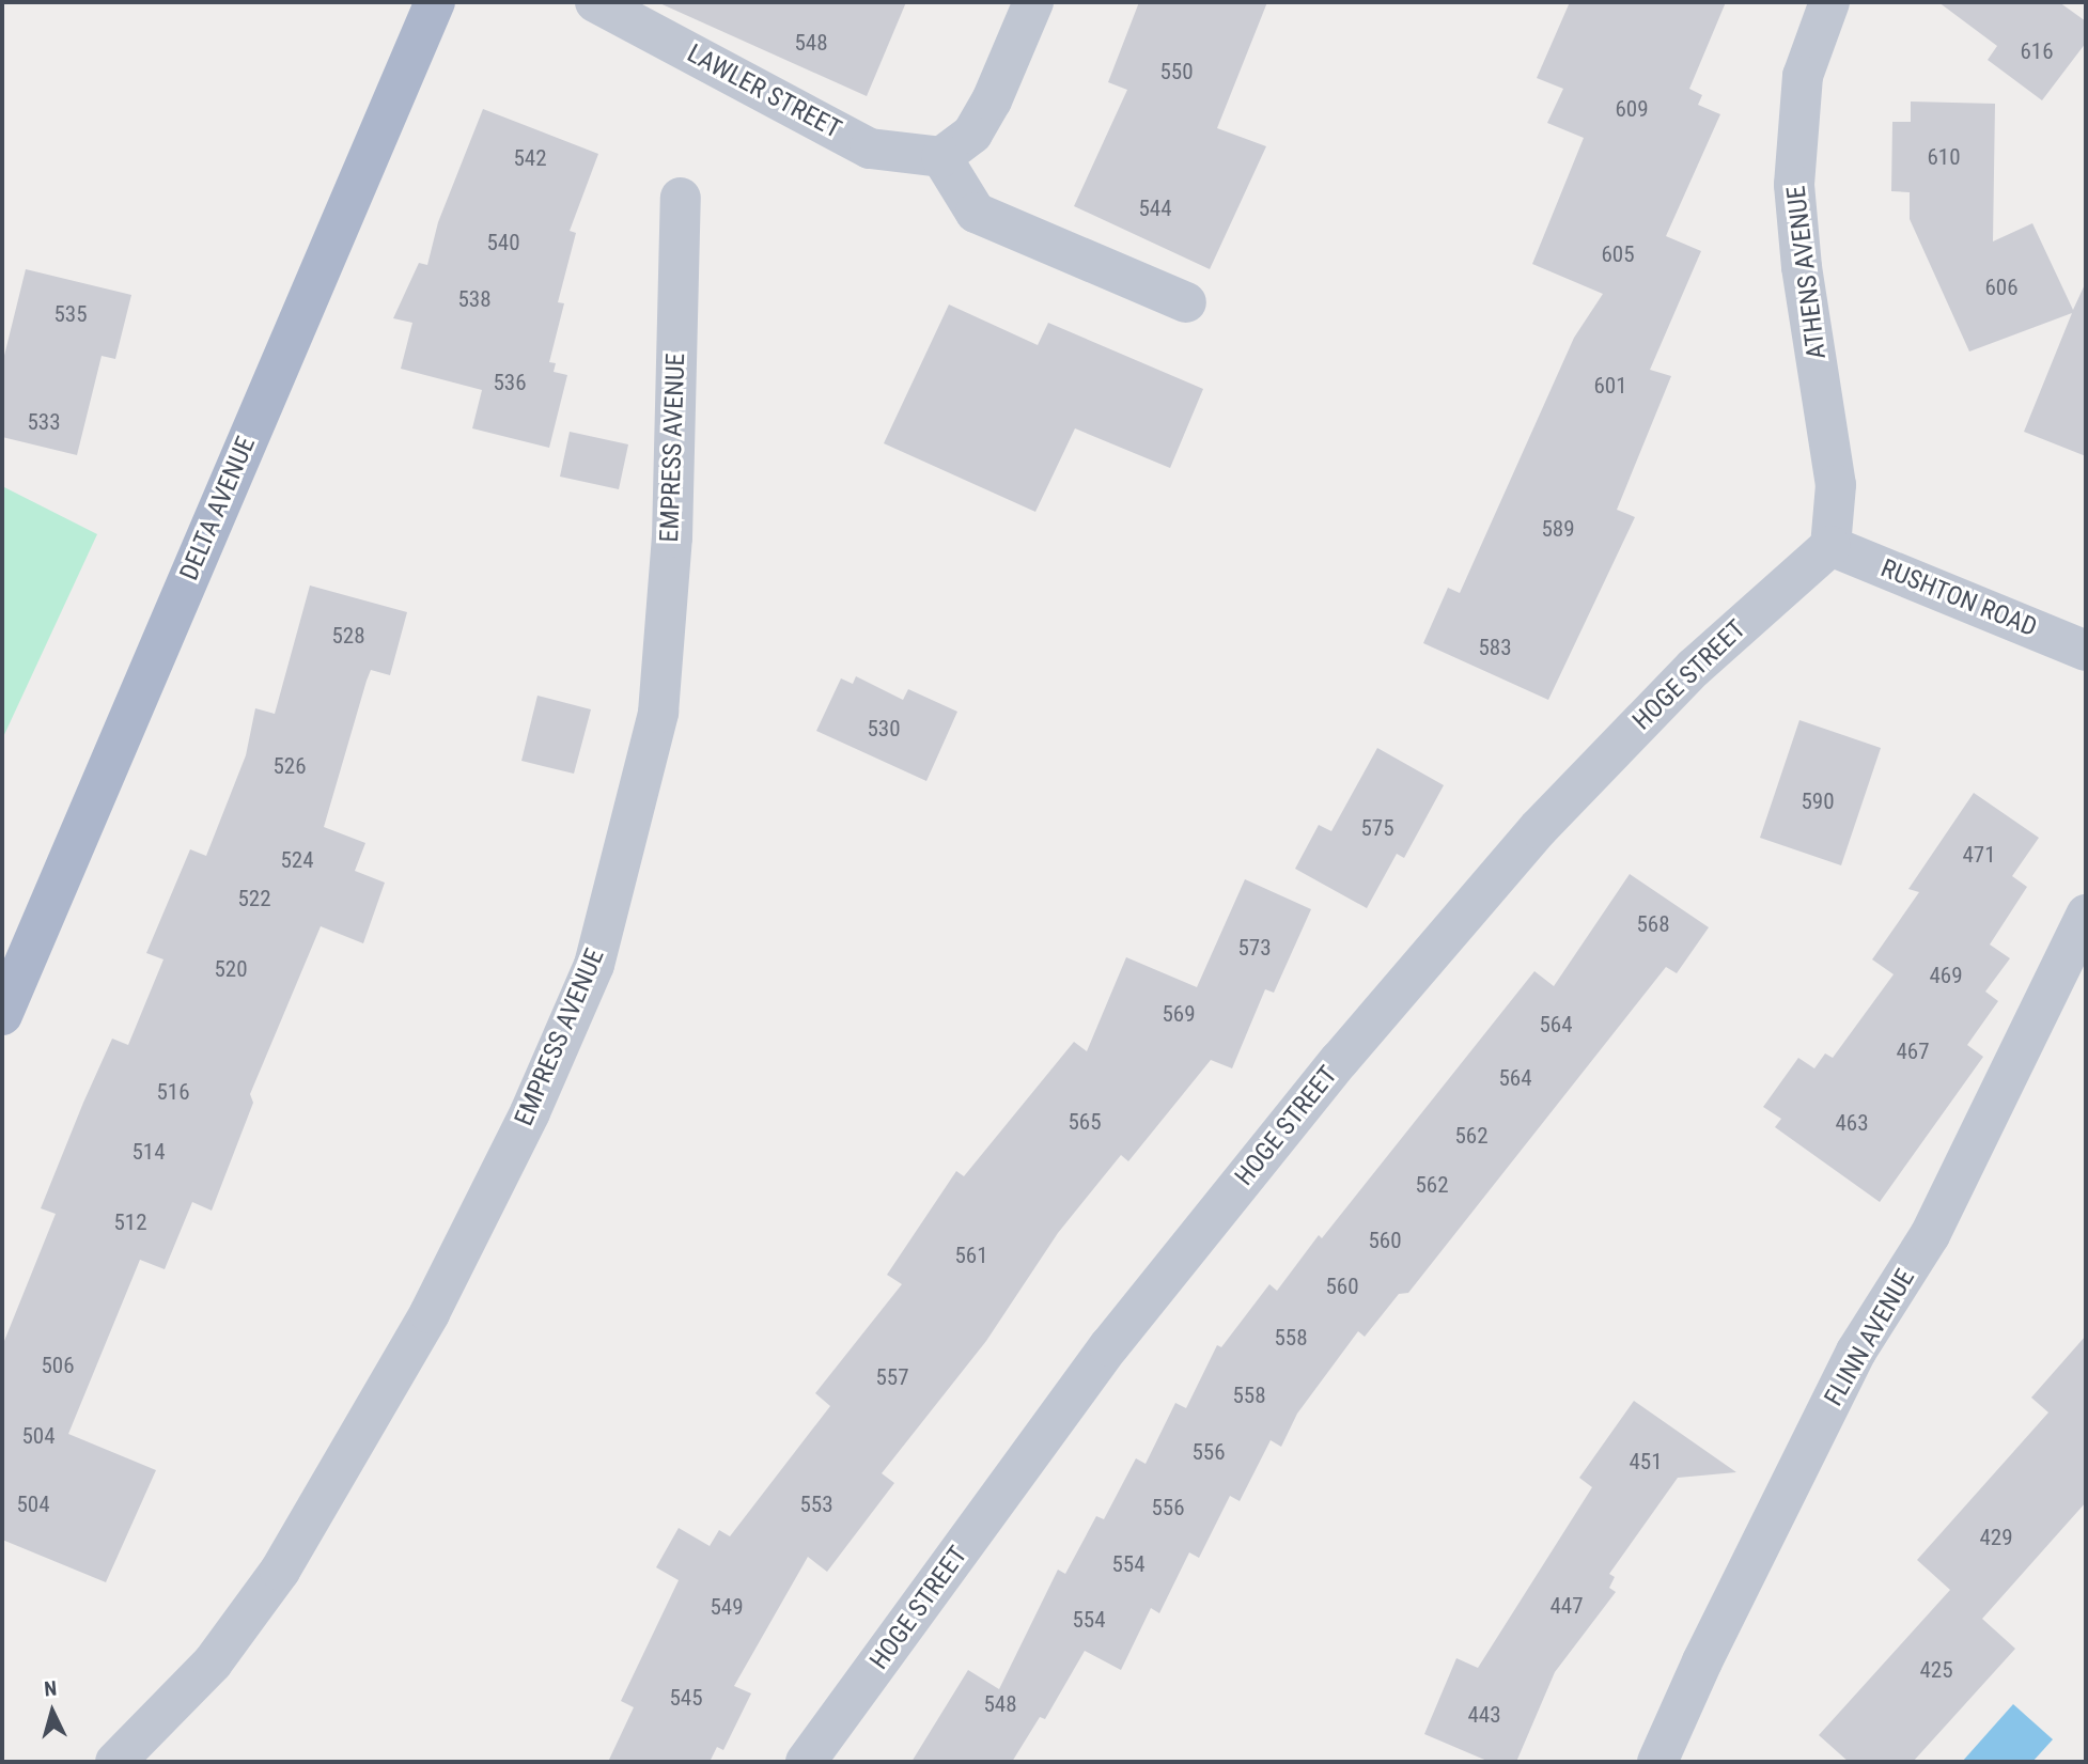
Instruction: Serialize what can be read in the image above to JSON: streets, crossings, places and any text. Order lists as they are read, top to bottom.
{
  "streets": {
    "main road": ["DELTA AVENUE"],
    "street": [
      "LAWLER STREET",
      "ATHENS AVENUE",
      "EMPRESS AVENUE",
      "RUSHTON ROAD",
      "HOGE STREET",
      "FLINN AVENUE"
    ]
  },
  "crossings": [
    ["ATHENS AVENUE", "RUSHTON ROAD"],
    ["ATHENS AVENUE", "HOGE STREET"],
    ["RUSHTON ROAD", "HOGE STREET"]
  ],
  "house_numbers": [
    "548",
    "616",
    "550",
    "609",
    "610",
    "542",
    "544",
    "540",
    "605",
    "606",
    "538",
    "535",
    "536",
    "601",
    "533",
    "589",
    "528",
    "583",
    "530",
    "526",
    "590",
    "575",
    "471",
    "524",
    "522",
    "568",
    "573",
    "520",
    "469",
    "569",
    "564",
    "467",
    "564",
    "516",
    "565",
    "463",
    "562",
    "514",
    "562",
    "512",
    "560",
    "561",
    "560",
    "558",
    "506",
    "557",
    "558",
    "504",
    "556",
    "451",
    "504",
    "553",
    "556",
    "429",
    "554",
    "447",
    "549",
    "554",
    "425",
    "545",
    "548",
    "443"
  ],
  "north": "top"
}
